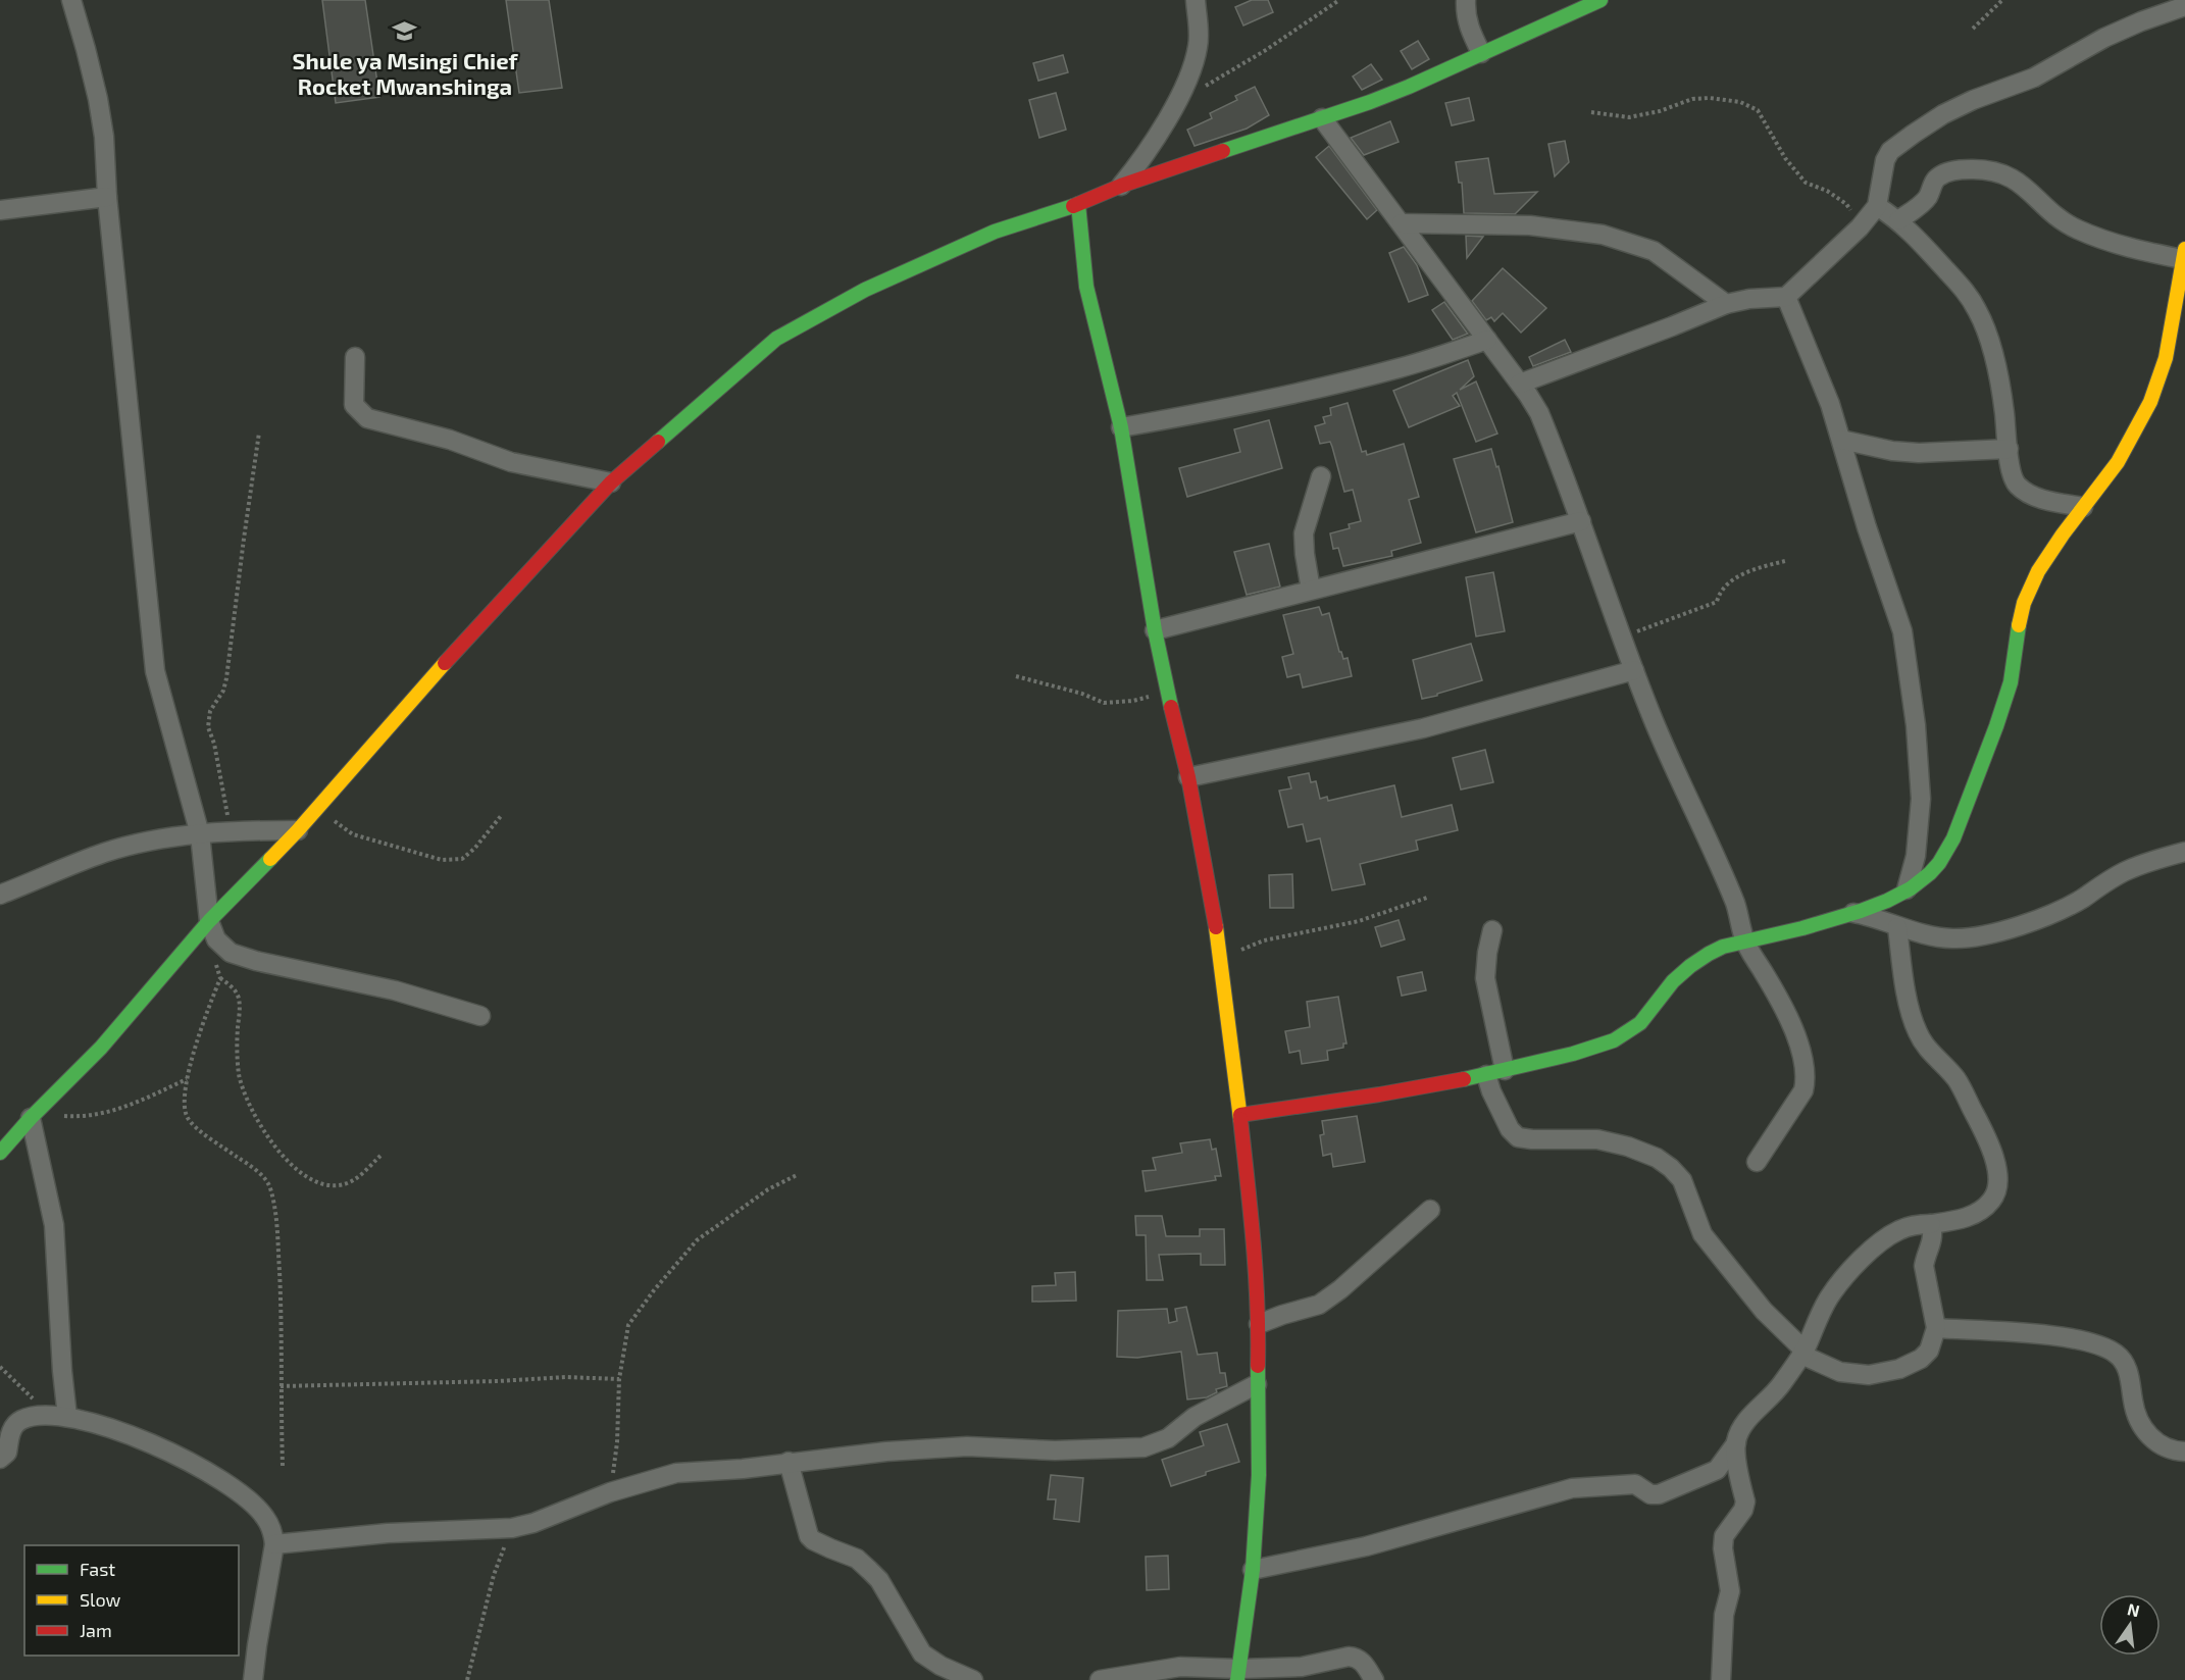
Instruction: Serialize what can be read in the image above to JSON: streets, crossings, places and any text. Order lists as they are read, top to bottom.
{
  "places": {
    "school or university": ["Shule ya Msingi Chief Rocket Mwanshinga"]
  },
  "legend": ["Fast", "Slow", "Jam"],
  "north": "top"
}
